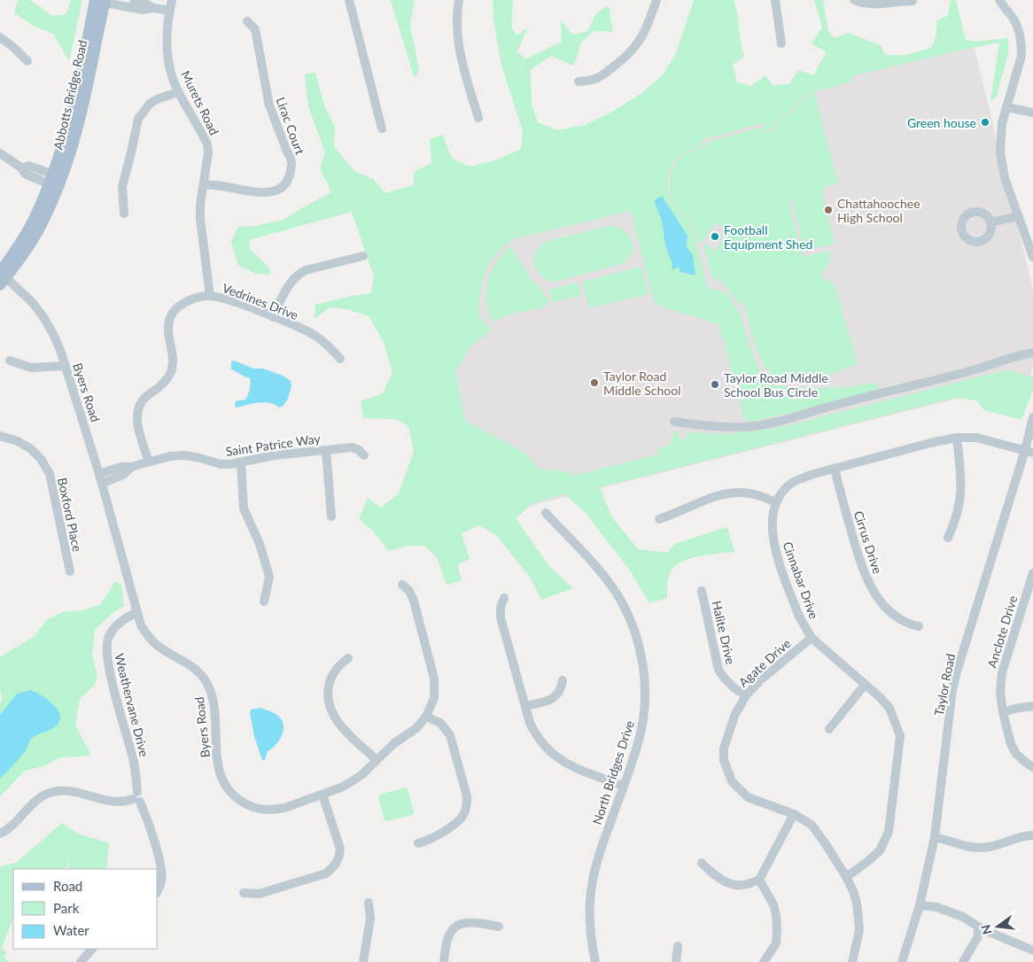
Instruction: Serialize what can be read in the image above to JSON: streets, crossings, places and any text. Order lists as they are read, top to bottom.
{
  "streets": {
    "main road": ["Abbotts Bridge Road"],
    "street": [
      "Murets Road",
      "Lirac Court",
      "Vedrines Drive",
      "Byers Road",
      "Saint Patrice Way",
      "Boxford Place",
      "Cirrus Drive",
      "Cinnabar Drive",
      "Anclote Drive",
      "Halite Drive",
      "Agate Drive",
      "Taylor Road",
      "Weathervane Drive",
      "North Bridges Drive"
    ]
  },
  "crossings": [
    ["Abbotts Bridge Road", "Byers Road"],
    ["Murets Road", "Lirac Court"],
    ["Murets Road", "Vedrines Drive"],
    ["Vedrines Drive", "Saint Patrice Way"],
    ["Byers Road", "Saint Patrice Way"],
    ["Byers Road", "Weathervane Drive"],
    ["Cirrus Drive", "Cinnabar Drive"],
    ["Cinnabar Drive", "Agate Drive"],
    ["Cinnabar Drive", "Taylor Road"],
    ["Halite Drive", "Agate Drive"]
  ],
  "places": [
    "Green house",
    "Chattahoochee High School",
    "Football Equipment Shed",
    "Taylor Road Middle School",
    "Taylor Road Middle School Bus Circle"
  ],
  "legend": ["Road", "Park", "Water"],
  "north": "left"
}
